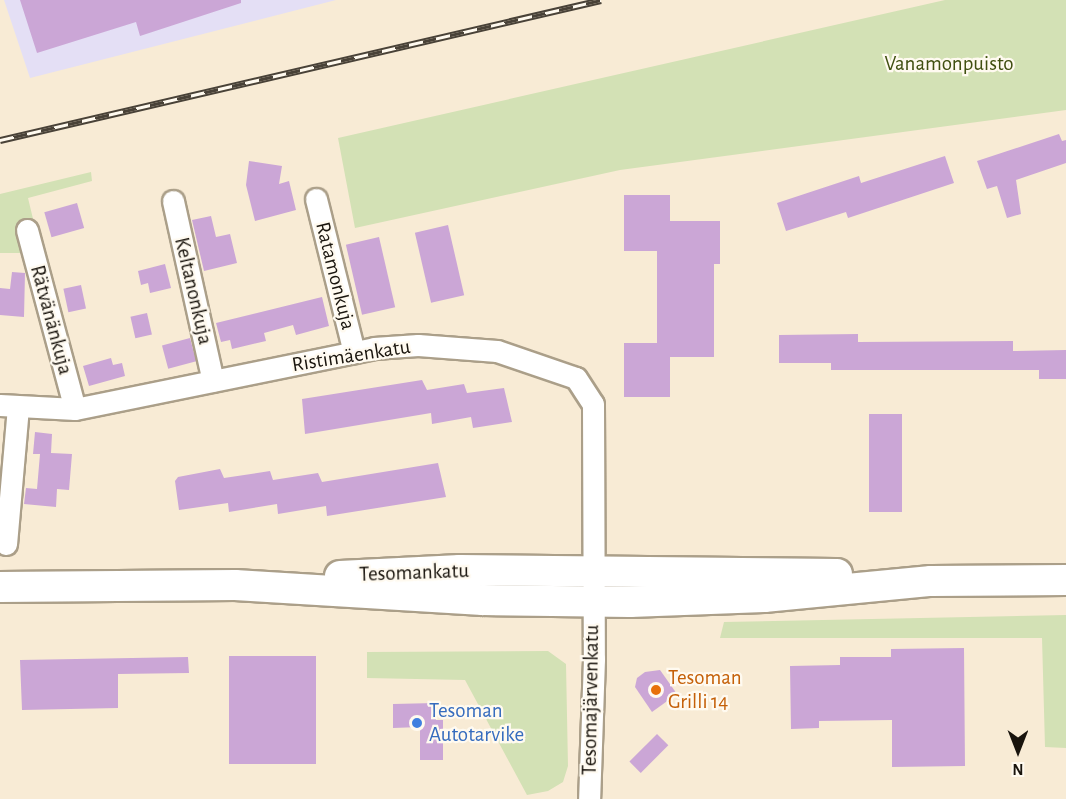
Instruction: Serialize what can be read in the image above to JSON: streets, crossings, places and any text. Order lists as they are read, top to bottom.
{
  "streets": {
    "main road": ["Tesomankatu"],
    "street": [
      "Ratamonkuja",
      "Keltanonkuja",
      "Rätvänänkuja",
      "Ristimäenkatu",
      "Tesomajärvenkatu"
    ]
  },
  "crossings": [
    ["Ratamonkuja", "Ristimäenkatu"],
    ["Keltanonkuja", "Ristimäenkatu"],
    ["Rätvänänkuja", "Ristimäenkatu"],
    ["Ristimäenkatu", "Tesomankatu"],
    ["Tesomankatu", "Tesomajärvenkatu"]
  ],
  "parks": ["Vanamonpuisto"],
  "places": ["Tesoman Grilli 14", "Tesoman Autotarvike"],
  "north": "bottom"
}
